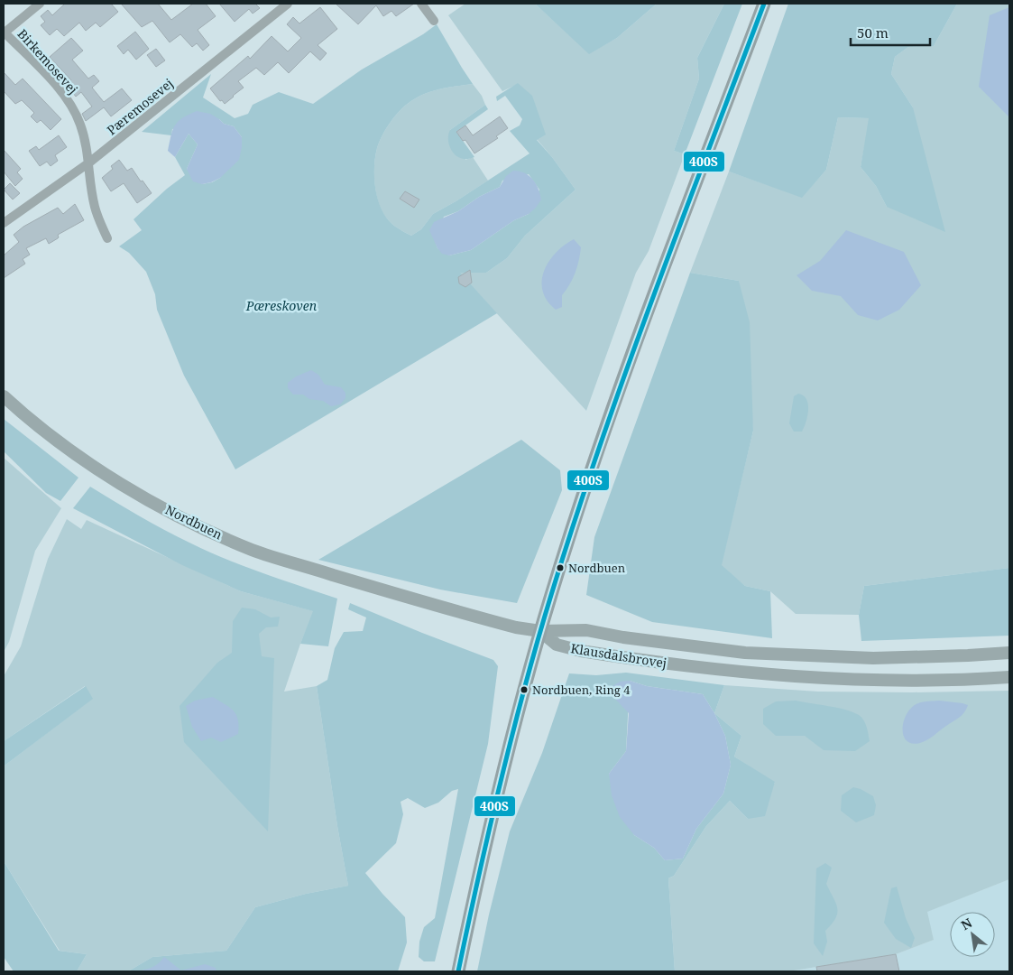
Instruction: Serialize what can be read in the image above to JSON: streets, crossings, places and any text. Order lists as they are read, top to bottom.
{
  "streets": {
    "street": [
      "Birkemosevej",
      "Pæremosevej",
      "Nordbuen",
      "Klausdalsbrovej"
    ]
  },
  "crossings": [
    ["Birkemosevej", "Pæremosevej"],
    ["Nordbuen", "Klausdalsbrovej"]
  ],
  "parks": ["Pæreskoven"],
  "places": ["Nordbuen", "Nordbuen, Ring 4"],
  "lines": ["transit line 400S"],
  "scale_bar": "50 m",
  "north": "top left"
}
